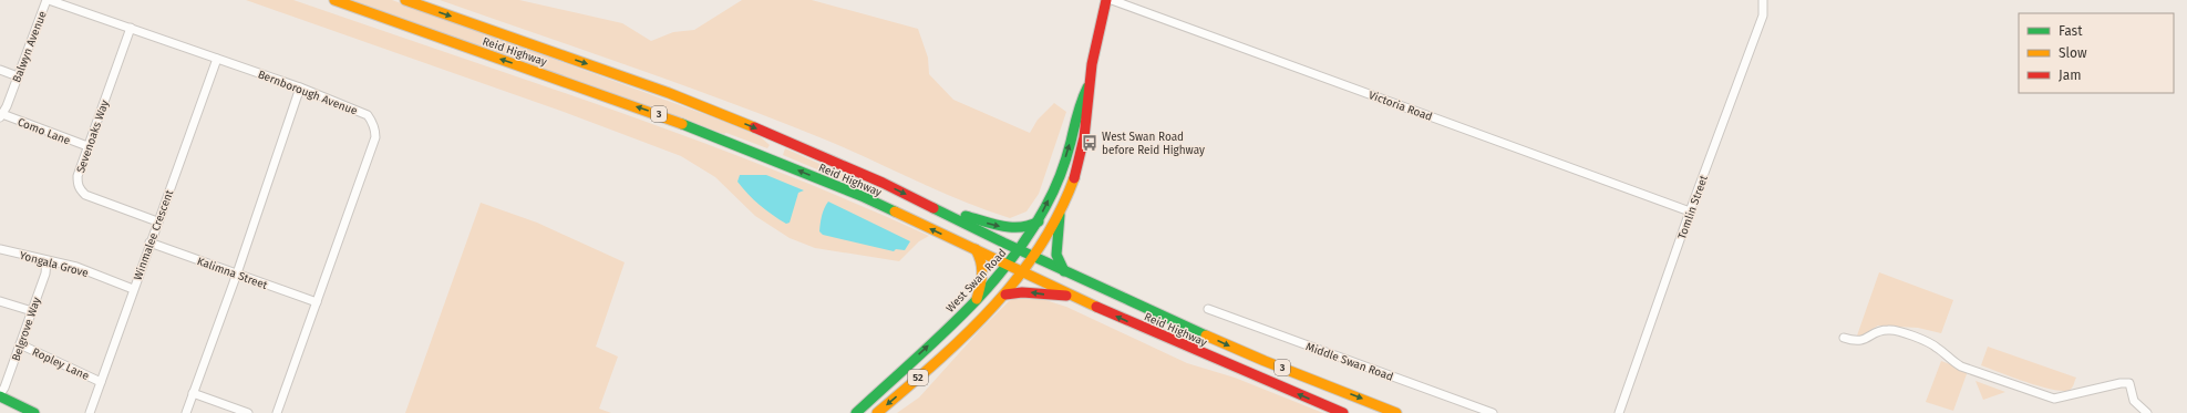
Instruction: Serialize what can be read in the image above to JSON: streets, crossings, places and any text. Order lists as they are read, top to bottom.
{
  "streets": {
    "main road": [
      "Reid Highway",
      "3",
      "West Swan Road",
      "52"
    ],
    "street": [
      "Balwyn Avenue",
      "Bernborough Avenue",
      "Victoria Road",
      "Como Lane",
      "Sevenoaks Way",
      "Tomlin Street",
      "Winmalee Crescent",
      "Yongala Grove",
      "Kalimna Street",
      "Belgrove Way",
      "Middle Swan Road",
      "Ropley Lane"
    ]
  },
  "crossings": [
    ["Balwyn Avenue", "Bernborough Avenue"],
    ["Balwyn Avenue", "Como Lane"],
    ["Reid Highway", "West Swan Road"],
    ["Bernborough Avenue", "Sevenoaks Way"],
    ["Bernborough Avenue", "Winmalee Crescent"],
    ["Bernborough Avenue", "Kalimna Street"],
    ["Victoria Road", "Tomlin Street"],
    ["Como Lane", "Sevenoaks Way"],
    ["Sevenoaks Way", "Winmalee Crescent"],
    ["Winmalee Crescent", "Yongala Grove"],
    ["Winmalee Crescent", "Kalimna Street"],
    ["Winmalee Crescent", "Ropley Lane"],
    ["Yongala Grove", "Belgrove Way"],
    ["Belgrove Way", "Ropley Lane"]
  ],
  "places": {
    "bus stop": ["West Swan Road before Reid Highway"]
  },
  "legend": ["Fast", "Slow", "Jam"]
}
